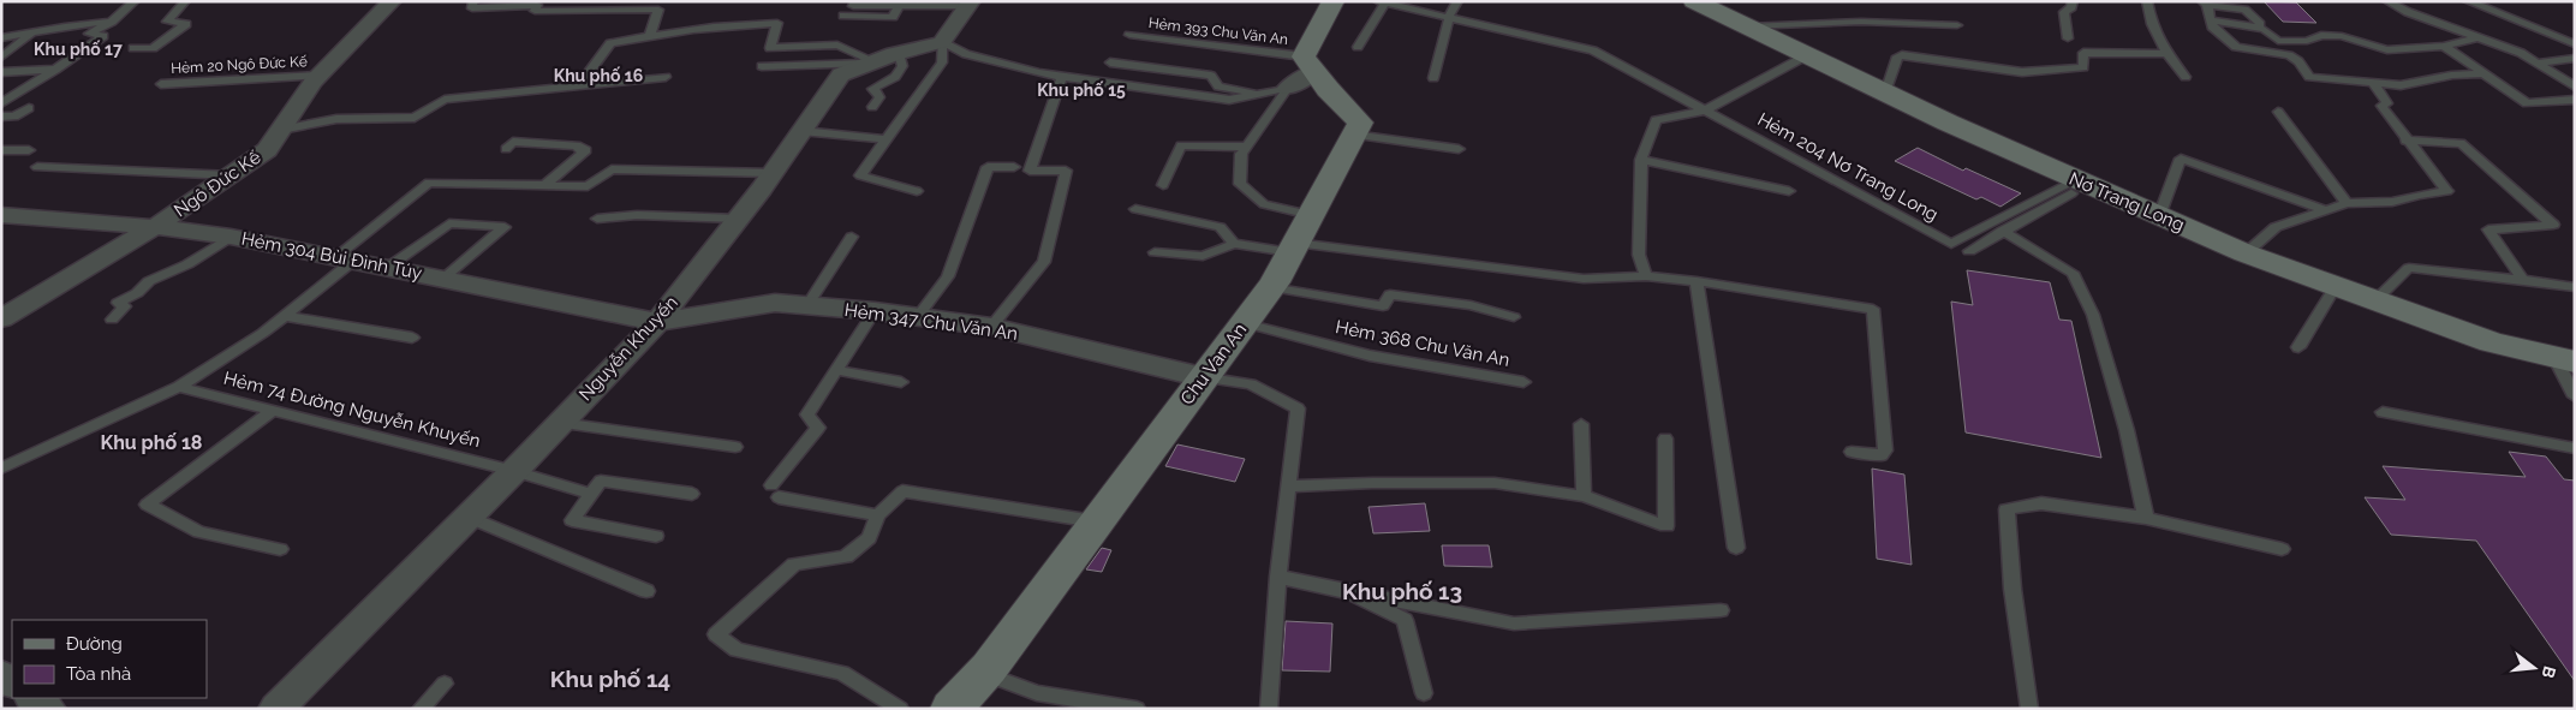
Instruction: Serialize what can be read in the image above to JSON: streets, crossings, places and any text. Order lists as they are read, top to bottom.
{
  "streets": {
    "street": [
      "Ngô Đức Kế",
      "Nơ Trang Long",
      "Hẻm 304 Bùi Đình Túy",
      "Hẻm 347 Chu Văn An",
      "Nguyễn Khuyến",
      "Chu Van An"
    ],
    "lane": [
      "Hẻm 393 Chu Văn An",
      "Hẻm 20 Ngô Đức Kế",
      "Hẻm 204 Nơ Trang Long",
      "Hẻm 368 Chu Văn An",
      "Hẻm 74 Đường Nguyễn Khuyến"
    ]
  },
  "crossings": [
    ["Hẻm 20 Ngô Đức Kế", "Ngô Đức Kế"],
    ["Hẻm 204 Nơ Trang Long", "Nơ Trang Long"],
    ["Ngô Đức Kế", "Hẻm 304 Bùi Đình Túy"],
    ["Hẻm 304 Bùi Đình Túy", "Hẻm 347 Chu Văn An"],
    ["Hẻm 304 Bùi Đình Túy", "Nguyễn Khuyến"],
    ["Hẻm 347 Chu Văn An", "Nguyễn Khuyến"],
    ["Hẻm 347 Chu Văn An", "Chu Van An"],
    ["Hẻm 368 Chu Văn An", "Chu Van An"],
    ["Nguyễn Khuyến", "Hẻm 74 Đường Nguyễn Khuyến"]
  ],
  "districts": [
    "Khu phố 17",
    "Khu phố 16",
    "Khu phố 15",
    "Khu phố 18",
    "Khu phố 13",
    "Khu phố 14"
  ],
  "legend": ["Đường", "Tòa nhà"],
  "north": "right"
}
